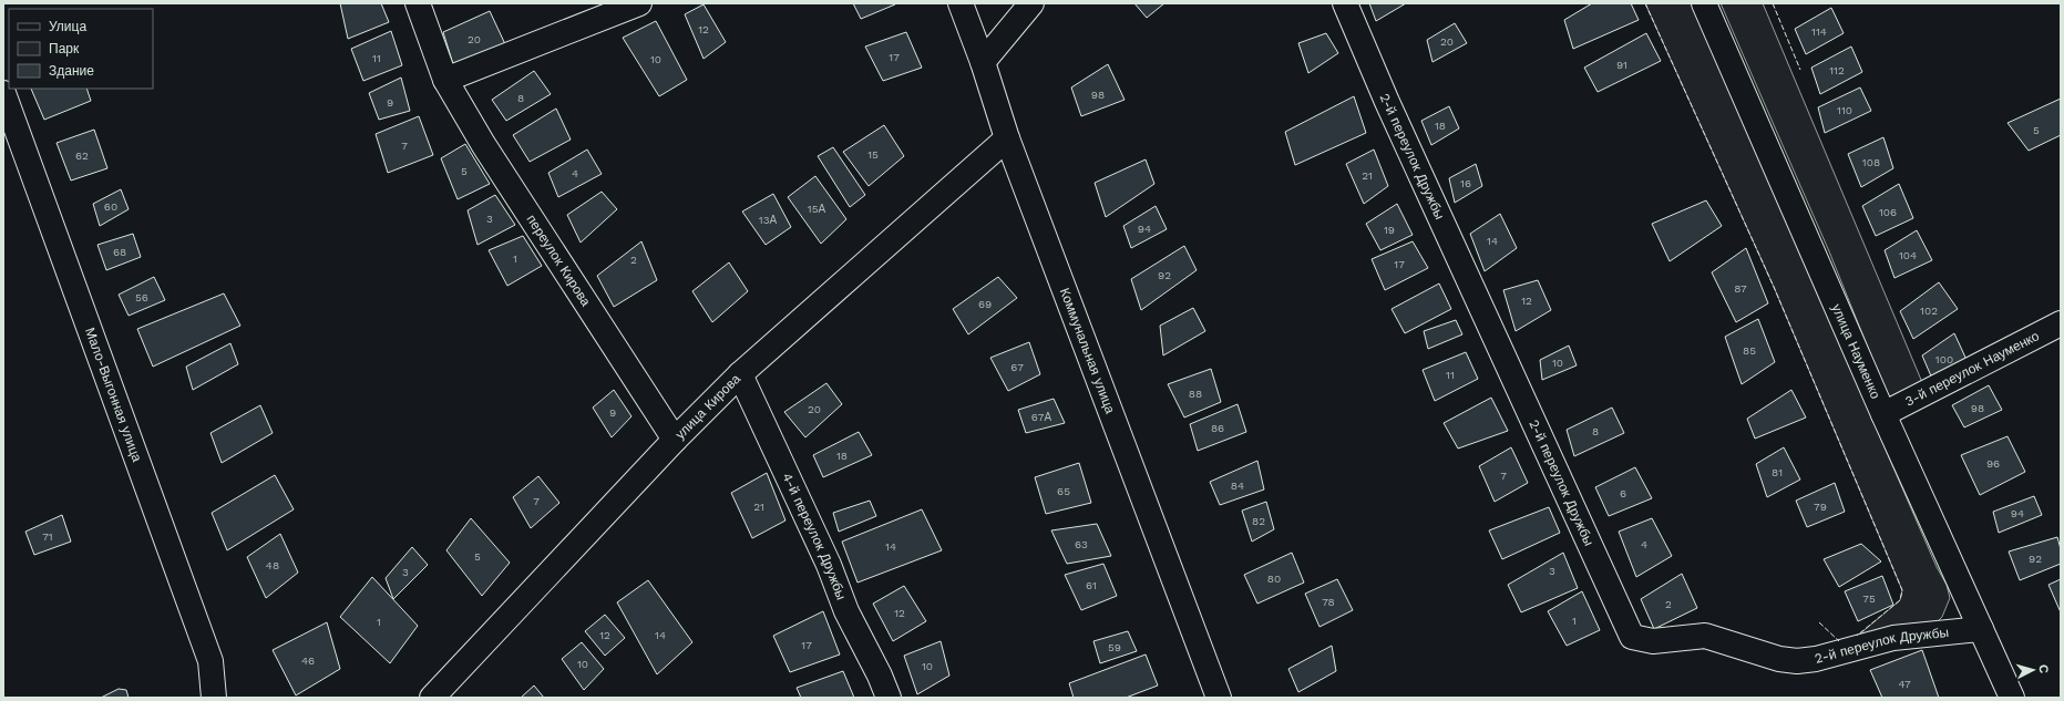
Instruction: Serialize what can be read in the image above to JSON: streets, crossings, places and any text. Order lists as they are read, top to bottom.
{
  "streets": {
    "street": [
      "2-й переулок Дружбы",
      "переулок Кирова",
      "Коммунальная улица",
      "улица Науменко",
      "3-й переулок Науменко",
      "Мало-Выгонная улица",
      "улица Кирова",
      "4-й переулок Дружбы"
    ]
  },
  "crossings": [
    ["2-й переулок Дружбы", "улица Науменко"],
    ["переулок Кирова", "улица Кирова"],
    ["Коммунальная улица", "улица Кирова"],
    ["улица Науменко", "3-й переулок Науменко"],
    ["улица Кирова", "4-й переулок Дружбы"]
  ],
  "house_numbers": [
    "12",
    "114",
    "20",
    "20",
    "17",
    "11",
    "10",
    "91",
    "112",
    "98",
    "8",
    "9",
    "110",
    "18",
    "5",
    "7",
    "15",
    "62",
    "108",
    "5",
    "4",
    "21",
    "16",
    "60",
    "15А",
    "106",
    "3",
    "13А",
    "94",
    "19",
    "14",
    "68",
    "104",
    "1",
    "2",
    "17",
    "92",
    "87",
    "56",
    "12",
    "69",
    "102",
    "85",
    "100",
    "10",
    "67",
    "11",
    "88",
    "98",
    "20",
    "9",
    "67А",
    "86",
    "8",
    "18",
    "96",
    "81",
    "7",
    "84",
    "65",
    "6",
    "7",
    "21",
    "79",
    "94",
    "82",
    "71",
    "63",
    "4",
    "14",
    "5",
    "92",
    "48",
    "3",
    "3",
    "80",
    "61",
    "75",
    "78",
    "2",
    "12",
    "1",
    "1",
    "12",
    "14",
    "17",
    "59",
    "46",
    "10",
    "10",
    "47"
  ],
  "legend": ["Улица", "Парк", "Здание"],
  "north": "right"
}
